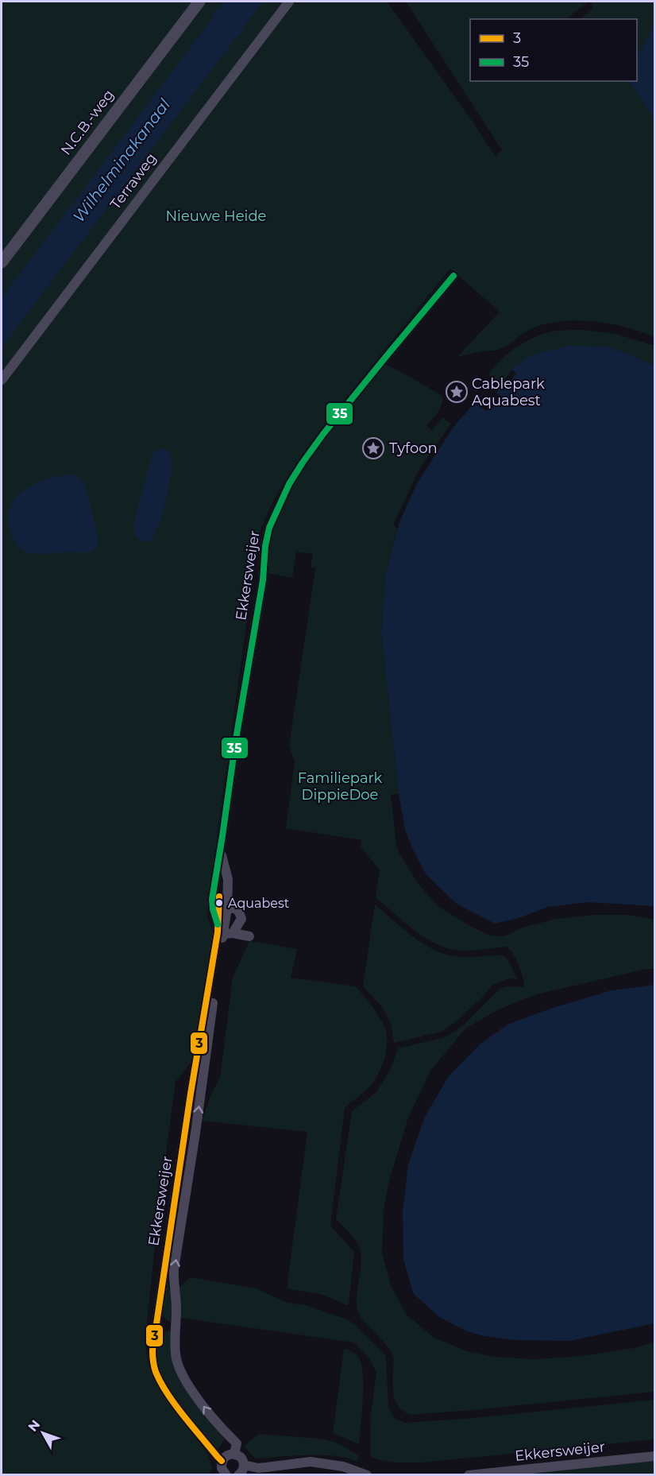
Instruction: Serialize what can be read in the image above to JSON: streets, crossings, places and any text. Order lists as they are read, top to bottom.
{
  "streets": {
    "street": ["N.C.B.-weg", "Terraweg", "Ekkersweijer"]
  },
  "water": ["Wilhelminakanaal"],
  "parks": ["Nieuwe Heide", "Familiepark DippieDoe"],
  "places": {
    "place": ["Cablepark Aquabest", "Tyfoon"],
    "other": ["Aquabest"]
  },
  "lines": ["transit line 35", "transit line 3"],
  "legend": ["3", "35"],
  "north": "top left"
}
